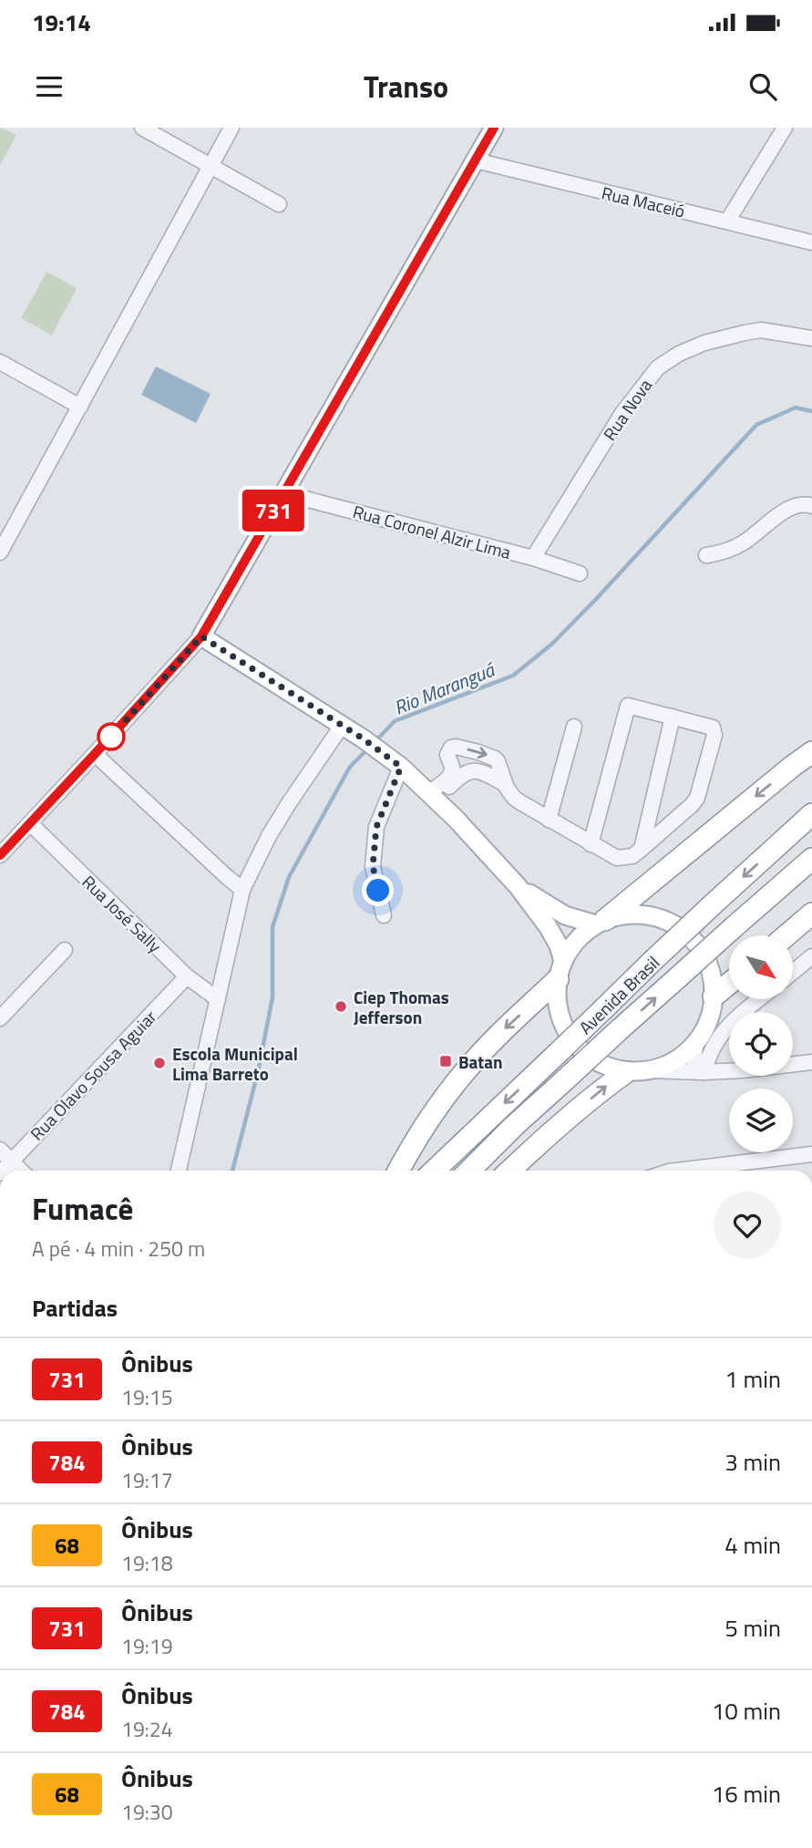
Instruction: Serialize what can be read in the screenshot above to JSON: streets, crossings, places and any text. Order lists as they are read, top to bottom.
{
  "streets": {
    "highway": ["Avenida Brasil"],
    "street": [
      "Rua Maceió",
      "Rua Nova",
      "Rua Coronel Alzir Lima",
      "Rua José Sally",
      "Rua Olavo Sousa Aguiar"
    ]
  },
  "crossings": [
    ["Rua Nova", "Rua Coronel Alzir Lima"],
    ["Rua José Sally", "Rua Olavo Sousa Aguiar"]
  ],
  "water": ["Rio Maranguá"],
  "places": {
    "other": ["Ciep Thomas Jefferson", "Escola Municipal Lima Barreto"],
    "transit": ["Batan"]
  },
  "lines": ["bus line 731"],
  "north": "bottom right",
  "page": {
    "status": "19:14",
    "header": "Transo",
    "on_map": "731",
    "heading": [
      ["Fumacê", "A pé · 4 min · 250 m"],
      "Partidas"
    ],
    "list": [
      {
        "mark": "731",
        "name": "Ônibus",
        "note": "19:15",
        "value": "1 min"
      },
      {
        "mark": "784",
        "name": "Ônibus",
        "note": "19:17",
        "value": "3 min"
      },
      {
        "mark": "68",
        "name": "Ônibus",
        "note": "19:18",
        "value": "4 min"
      },
      {
        "mark": "731",
        "name": "Ônibus",
        "note": "19:19",
        "value": "5 min"
      },
      {
        "mark": "784",
        "name": "Ônibus",
        "note": "19:24",
        "value": "10 min"
      },
      {
        "mark": "68",
        "name": "Ônibus",
        "note": "19:30",
        "value": "16 min"
      }
    ]
  }
}
